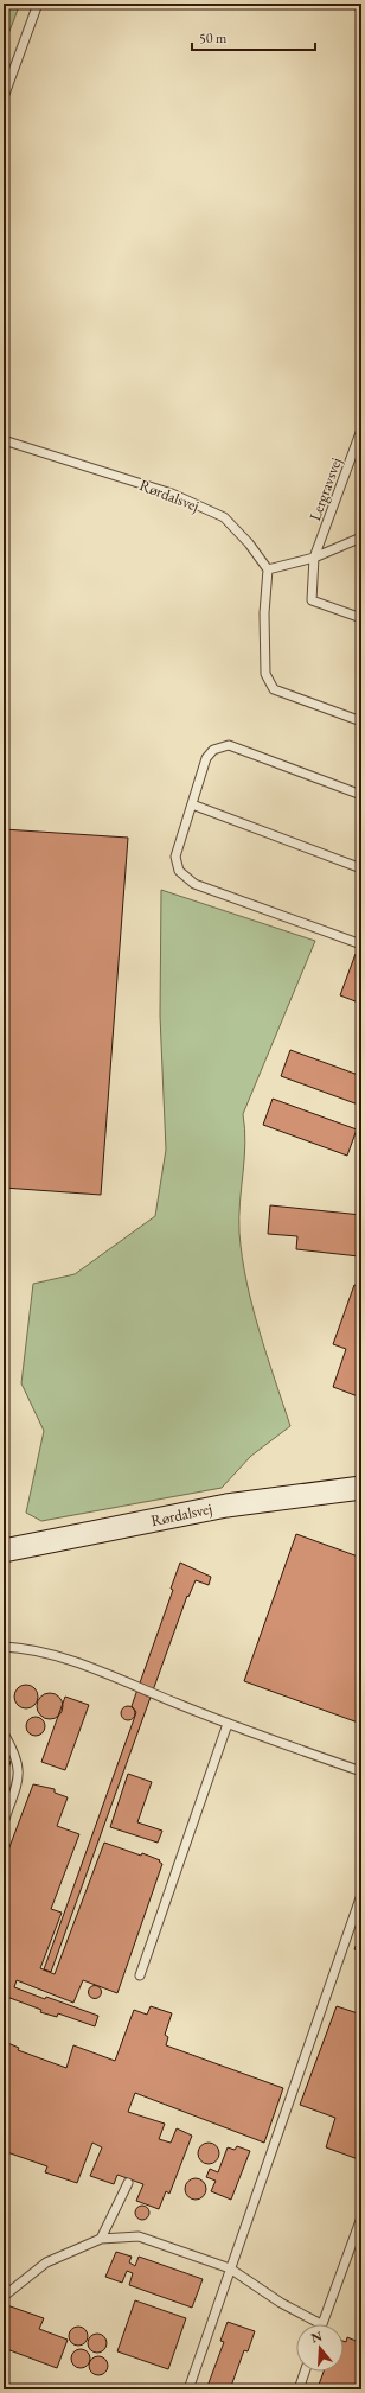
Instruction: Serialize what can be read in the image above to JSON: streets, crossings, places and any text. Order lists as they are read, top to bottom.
{
  "streets": {
    "street": ["Rørdalsvej"],
    "lane": ["Lergravsvej"]
  },
  "scale_bar": "50 m",
  "north": "top"
}
